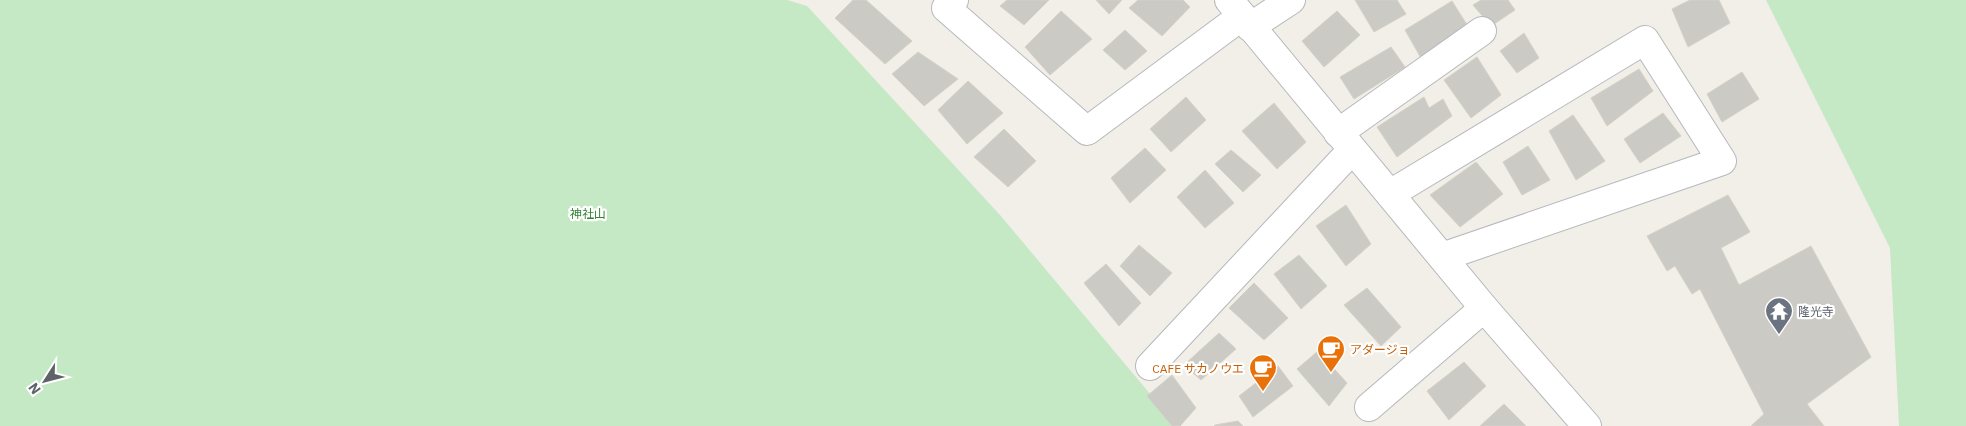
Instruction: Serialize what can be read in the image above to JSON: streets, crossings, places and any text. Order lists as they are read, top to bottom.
{
  "parks": ["神社山"],
  "places": {
    "temple": ["隆光寺"],
    "cafe": ["アダージョ", "CAFE サカノウエ"]
  },
  "north": "bottom left"
}
